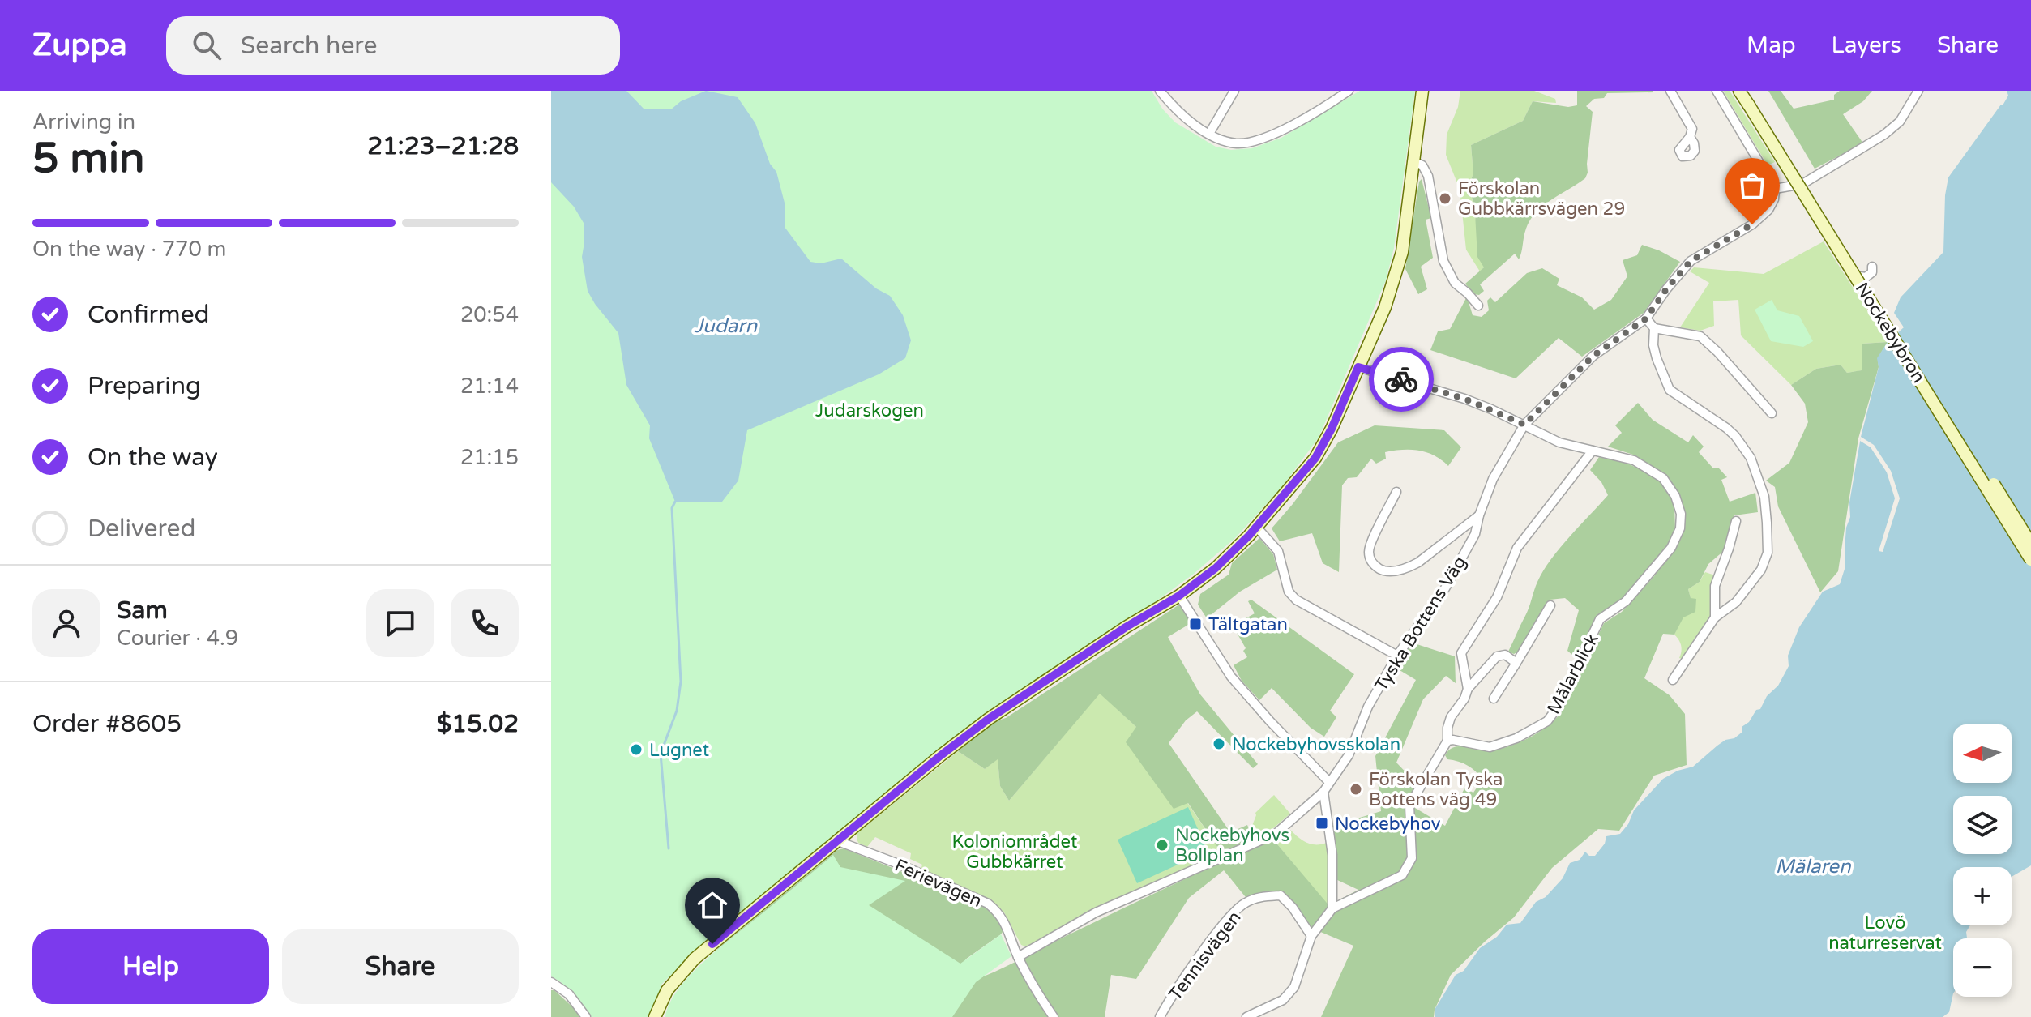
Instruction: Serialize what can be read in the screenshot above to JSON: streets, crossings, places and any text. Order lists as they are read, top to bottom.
{
  "streets": {
    "street": [
      "Nockebybron",
      "Tyska Bottens Väg",
      "Mälarblick",
      "Ferievägen",
      "Tennisvägen"
    ]
  },
  "crossings": [
    ["Tyska Bottens Väg", "Mälarblick"],
    ["Tyska Bottens Väg", "Ferievägen"]
  ],
  "water": ["Judarn", "Mälaren"],
  "parks": ["Judarskogen", "Koloniområdet Gubbkärret", "Lovö naturreservat"],
  "places": {
    "other": [
      "Förskolan Gubbkärrsvägen 29",
      "Nockebyhovsskolan",
      "Lugnet",
      "Förskolan Tyska Bottens väg 49",
      "Nockebyhovs Bollplan"
    ],
    "transit": ["Tältgatan", "Nockebyhov"]
  },
  "north": "left",
  "page": {
    "header": "Zuppa",
    "search": "Search here",
    "nav": ["Map", "Layers", "Share"],
    "heading": ["5 min", "Arriving in", "21:23–21:28"],
    "panel": [
      "Sam",
      "Courier · 4.9",
      "Order #8605",
      "$15.02"
    ],
    "bar": "On the way · 770 m",
    "list": [
      ["Confirmed", "20:54"],
      ["Preparing", "21:14"],
      ["On the way", "21:15"],
      "Delivered"
    ],
    "map_buttons": ["+", "−"],
    "buttons": ["Help", "Share"]
  }
}
